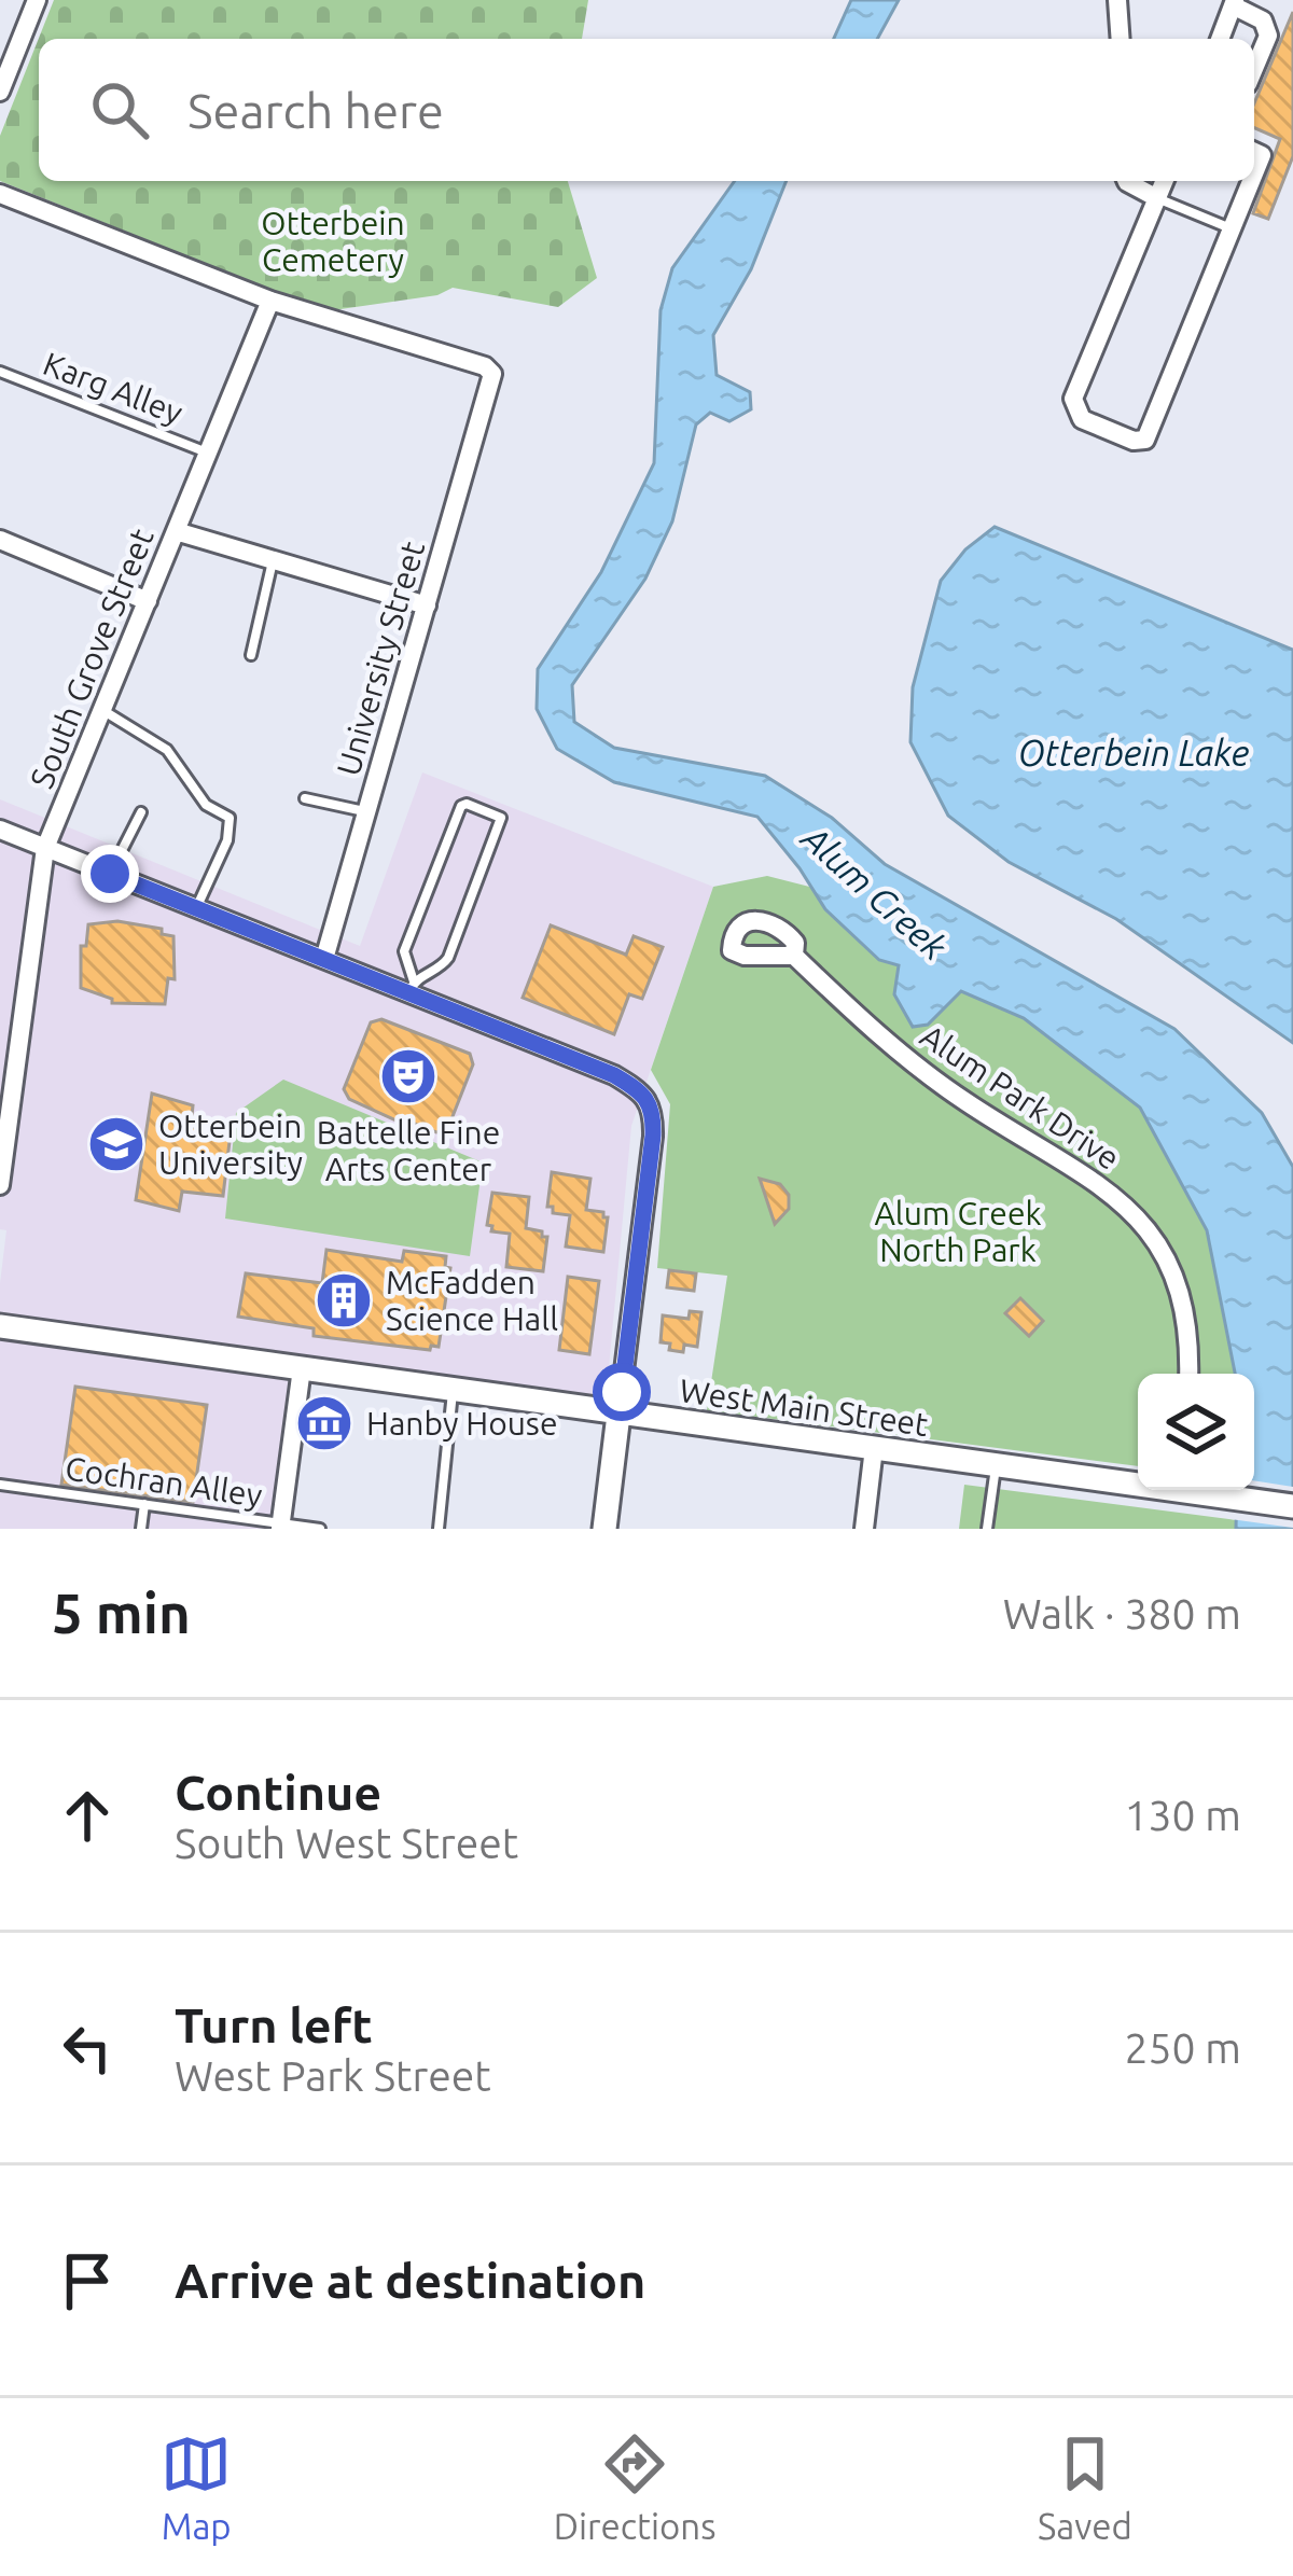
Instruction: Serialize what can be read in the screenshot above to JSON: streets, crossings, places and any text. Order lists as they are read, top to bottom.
{
  "streets": {
    "main road": ["West Main Street"],
    "street": ["South Grove Street", "University Street", "Alum Park Drive"],
    "lane": ["Karg Alley", "Cochran Alley"]
  },
  "crossings": [
    ["Karg Alley", "South Grove Street"],
    ["South Grove Street", "University Street"]
  ],
  "water": ["Otterbein Lake", "Alum Creek"],
  "parks": ["Otterbein Cemetery", "Alum Creek North Park"],
  "places": {
    "theatre": ["Battelle Fine Arts Center"],
    "school or university": ["Otterbein University"],
    "building": ["McFadden Science Hall"],
    "museum": ["Hanby House"]
  },
  "page": {
    "search": "Search here",
    "heading": ["5 min", "Walk · 380 m"],
    "list": [
      ["Continue", "South West Street", "130 m"],
      ["Turn left", "West Park Street", "250 m"],
      "Arrive at destination"
    ],
    "nav": ["Map", "Directions", "Saved"]
  }
}
